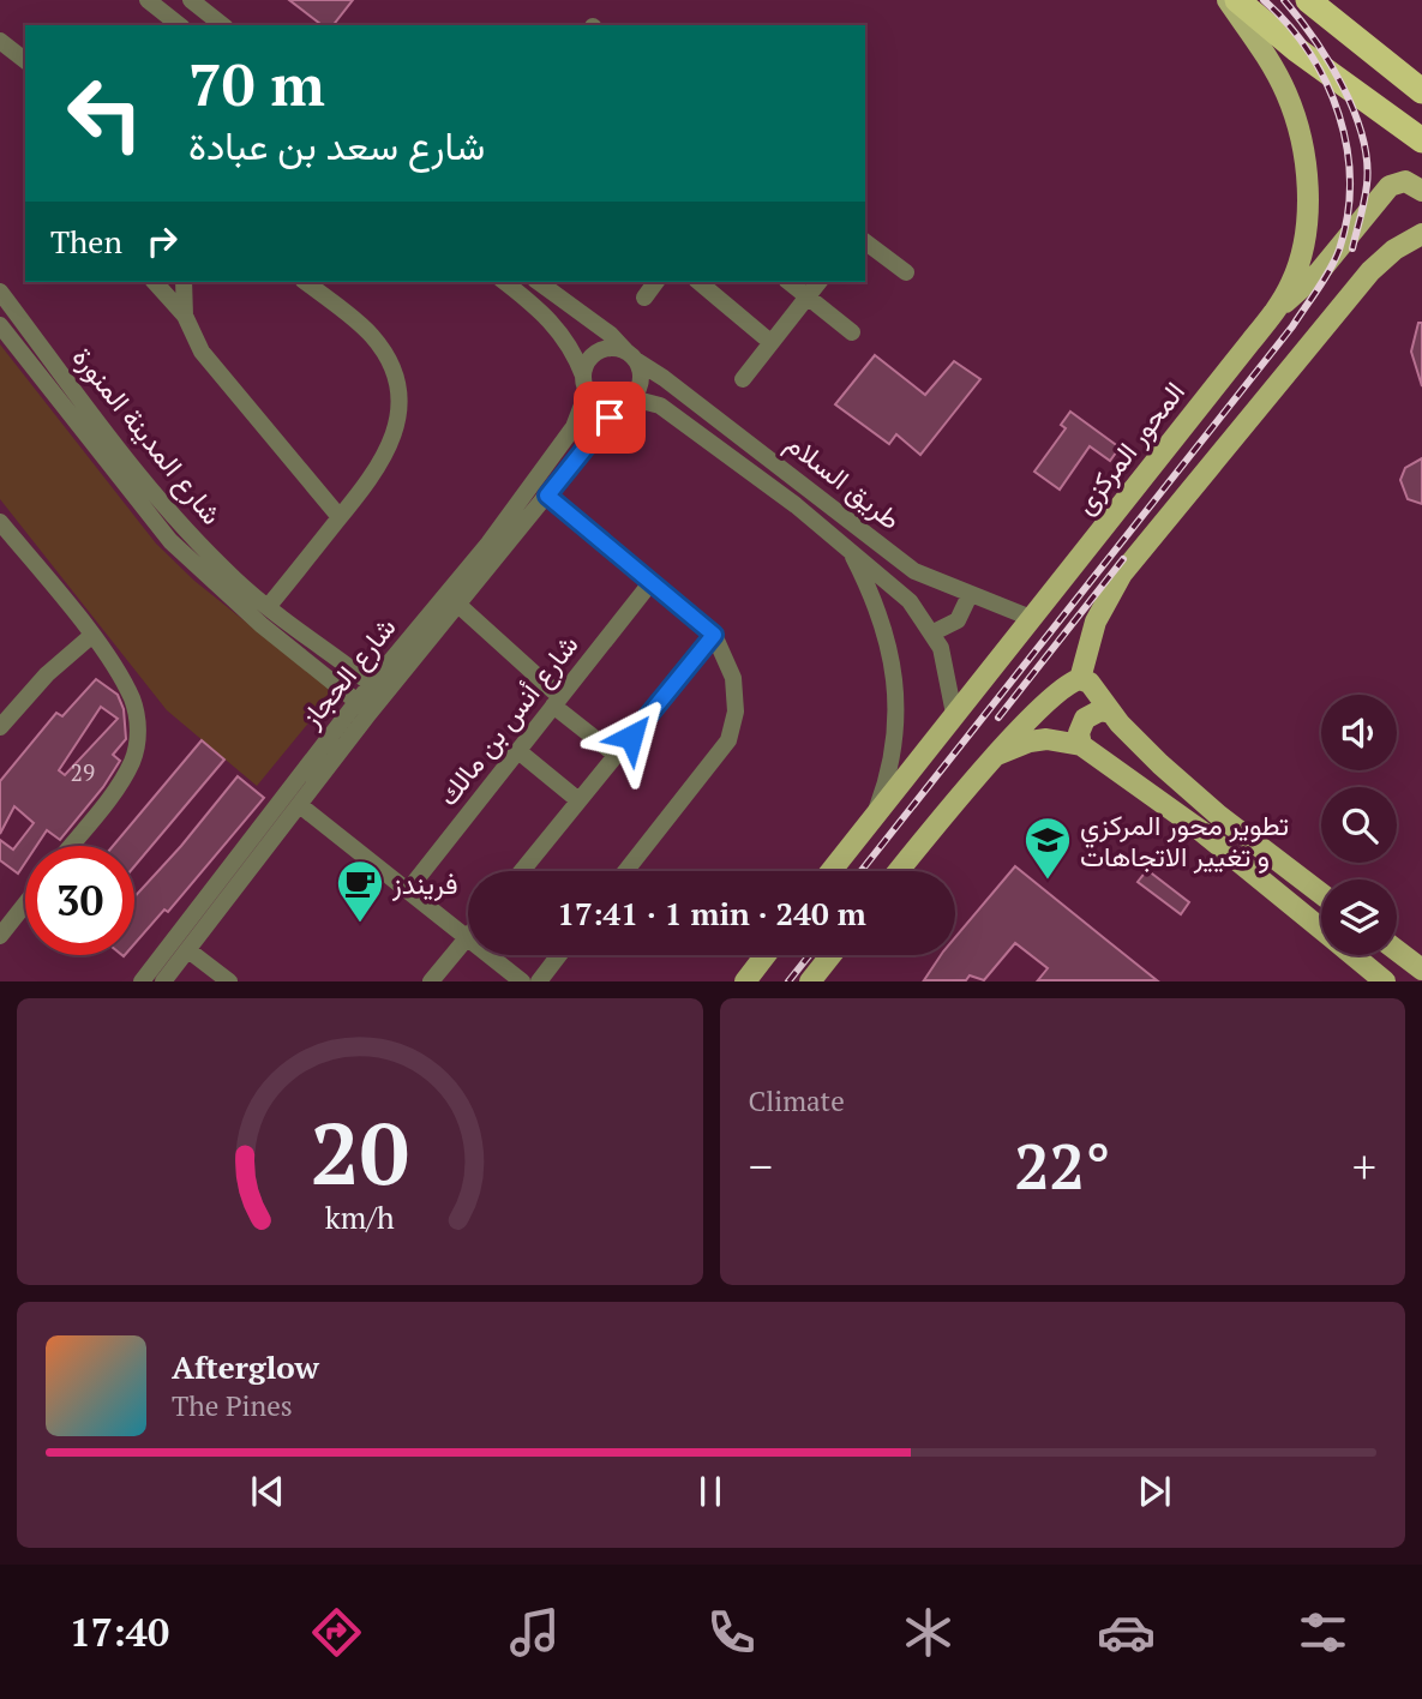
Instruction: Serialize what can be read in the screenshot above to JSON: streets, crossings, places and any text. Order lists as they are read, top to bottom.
{
  "streets": {
    "main road": ["المحور المركزى"],
    "street": [
      "شارع المدينة المنورة",
      "طريق السلام",
      "شارع الحجاز",
      "شارع أنس بن مالك"
    ]
  },
  "crossings": [
    ["شارع المدينة المنورة", "شارع الحجاز"],
    ["المحور المركزى", "طريق السلام"],
    ["طريق السلام", "شارع الحجاز"]
  ],
  "places": {
    "school or university": ["تطوير محور المركزي و تغيير الاتجاهات"],
    "cafe": ["فريندز"]
  },
  "house_numbers": ["29"],
  "page": {
    "turn": ["70 m", "شارع سعد بن عبادة"],
    "then": "Then",
    "limit": "30",
    "trip": "17:41 · 1 min · 240 m",
    "tile": "Climate",
    "heat": ["−", "22°", "+"],
    "song": ["Afterglow", "The Pines"],
    "tabs": "17:40",
    "gauge": ["20", "km/h"]
  }
}
